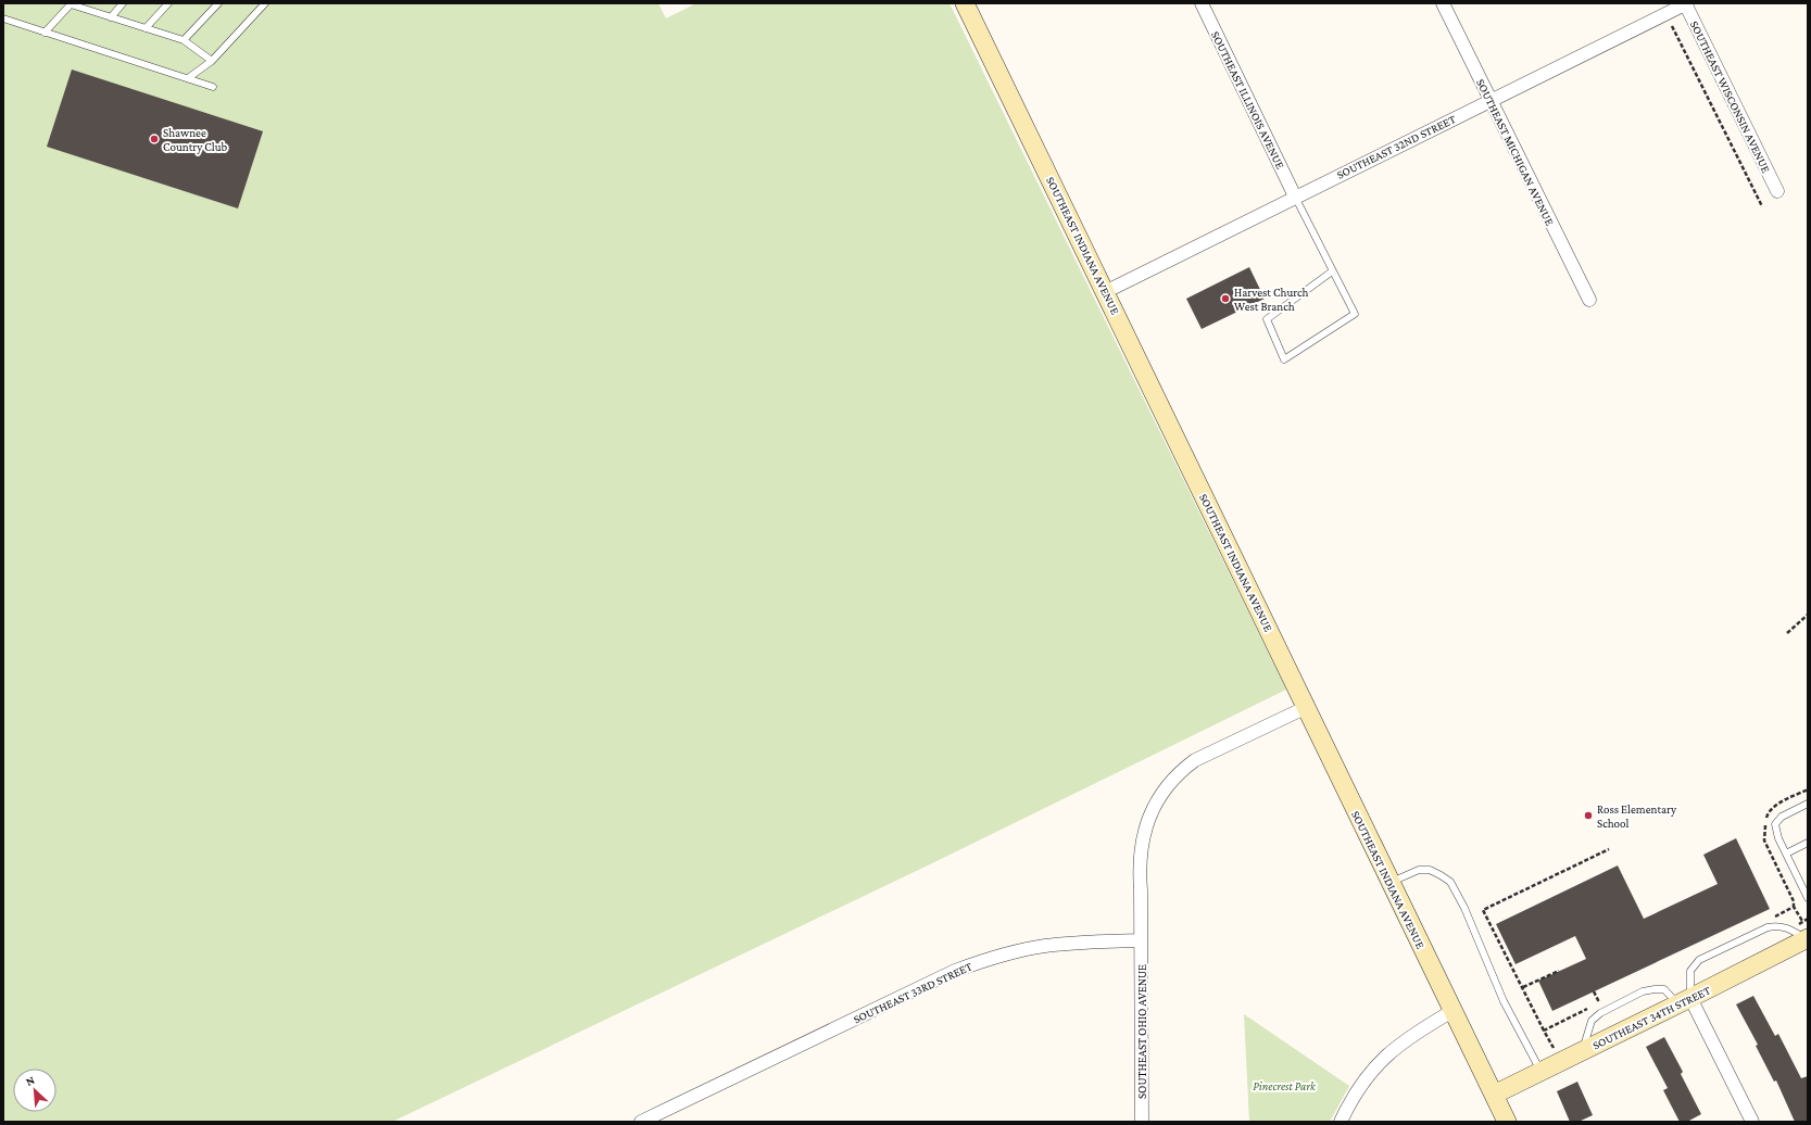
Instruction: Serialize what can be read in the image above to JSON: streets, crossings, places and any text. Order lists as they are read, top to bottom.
{
  "streets": {
    "street": [
      "SOUTHEAST WISCONSIN AVENUE",
      "SOUTHEAST ILLINOIS AVENUE",
      "SOUTHEAST 32ND STREET",
      "SOUTHEAST MICHIGAN AVENUE",
      "SOUTHEAST INDIANA AVENUE",
      "SOUTHEAST 33RD STREET",
      "SOUTHEAST 34TH STREET",
      "SOUTHEAST OHIO AVENUE"
    ]
  },
  "crossings": [
    ["SOUTHEAST WISCONSIN AVENUE", "SOUTHEAST 32ND STREET"],
    ["SOUTHEAST ILLINOIS AVENUE", "SOUTHEAST 32ND STREET"],
    ["SOUTHEAST 32ND STREET", "SOUTHEAST MICHIGAN AVENUE"],
    ["SOUTHEAST 32ND STREET", "SOUTHEAST INDIANA AVENUE"],
    ["SOUTHEAST INDIANA AVENUE", "SOUTHEAST 34TH STREET"],
    ["SOUTHEAST 33RD STREET", "SOUTHEAST OHIO AVENUE"]
  ],
  "parks": ["Pinecrest Park"],
  "places": ["Shawnee Country Club", "Harvest Church West Branch", "Ross Elementary School"],
  "north": "top left"
}
